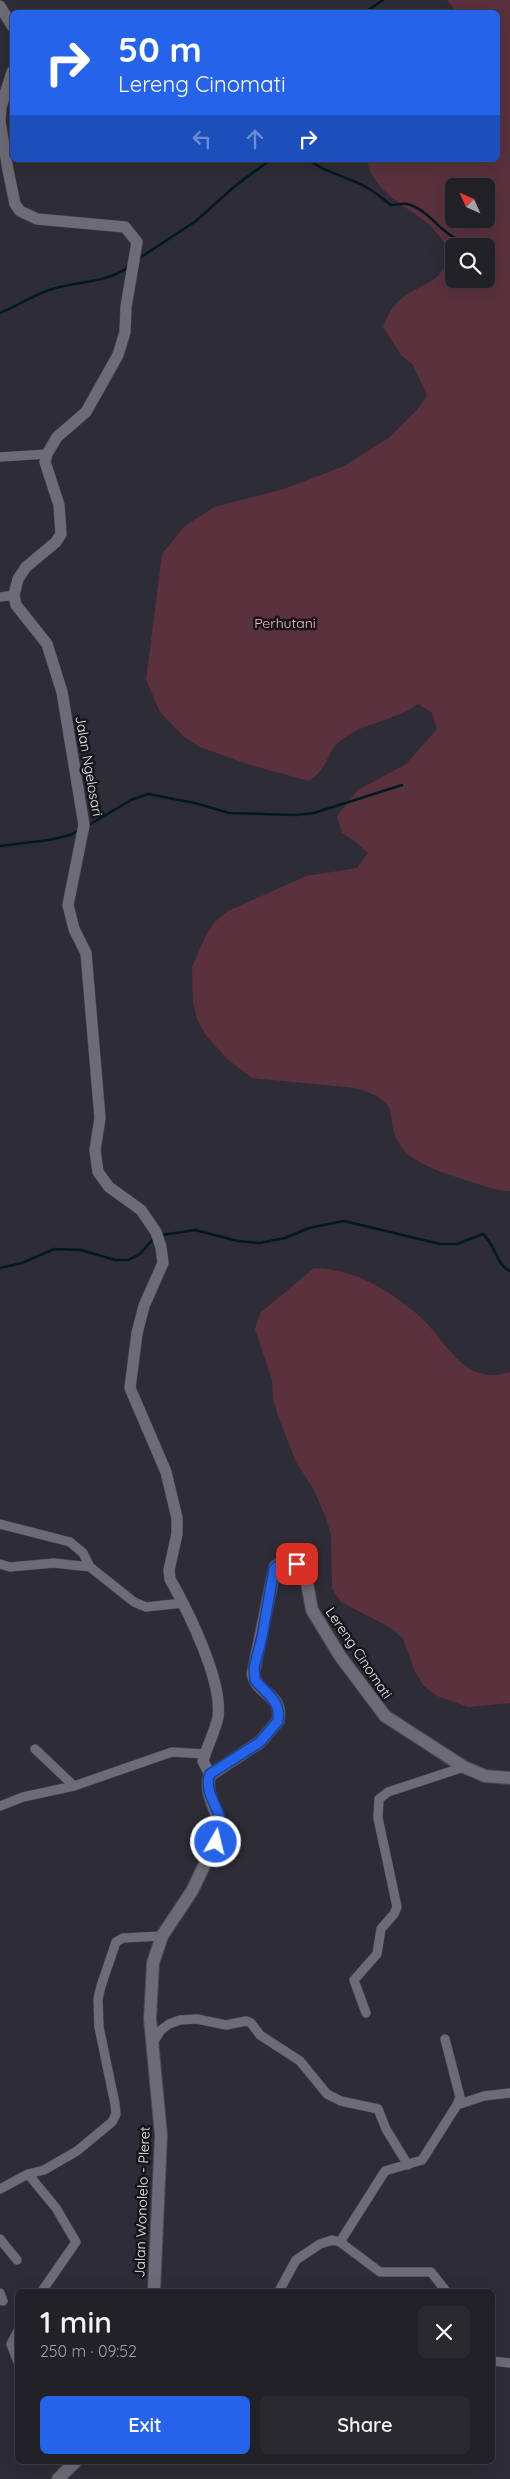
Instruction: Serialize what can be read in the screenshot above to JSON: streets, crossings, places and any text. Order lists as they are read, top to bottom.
{
  "streets": {
    "main road": ["Lereng Cinomati", "Jalan Wonolelo - Pleret"],
    "street": ["Jalan Ngelosari"]
  },
  "crossings": [
    ["Lereng Cinomati", "Jalan Wonolelo - Pleret"]
  ],
  "parks": ["Perhutani"],
  "north": "top left",
  "page": {
    "turn": ["50 m", "Lereng Cinomati"],
    "heading": ["1 min", "250 m · 09:52"],
    "buttons": ["Exit", "Share"]
  }
}
